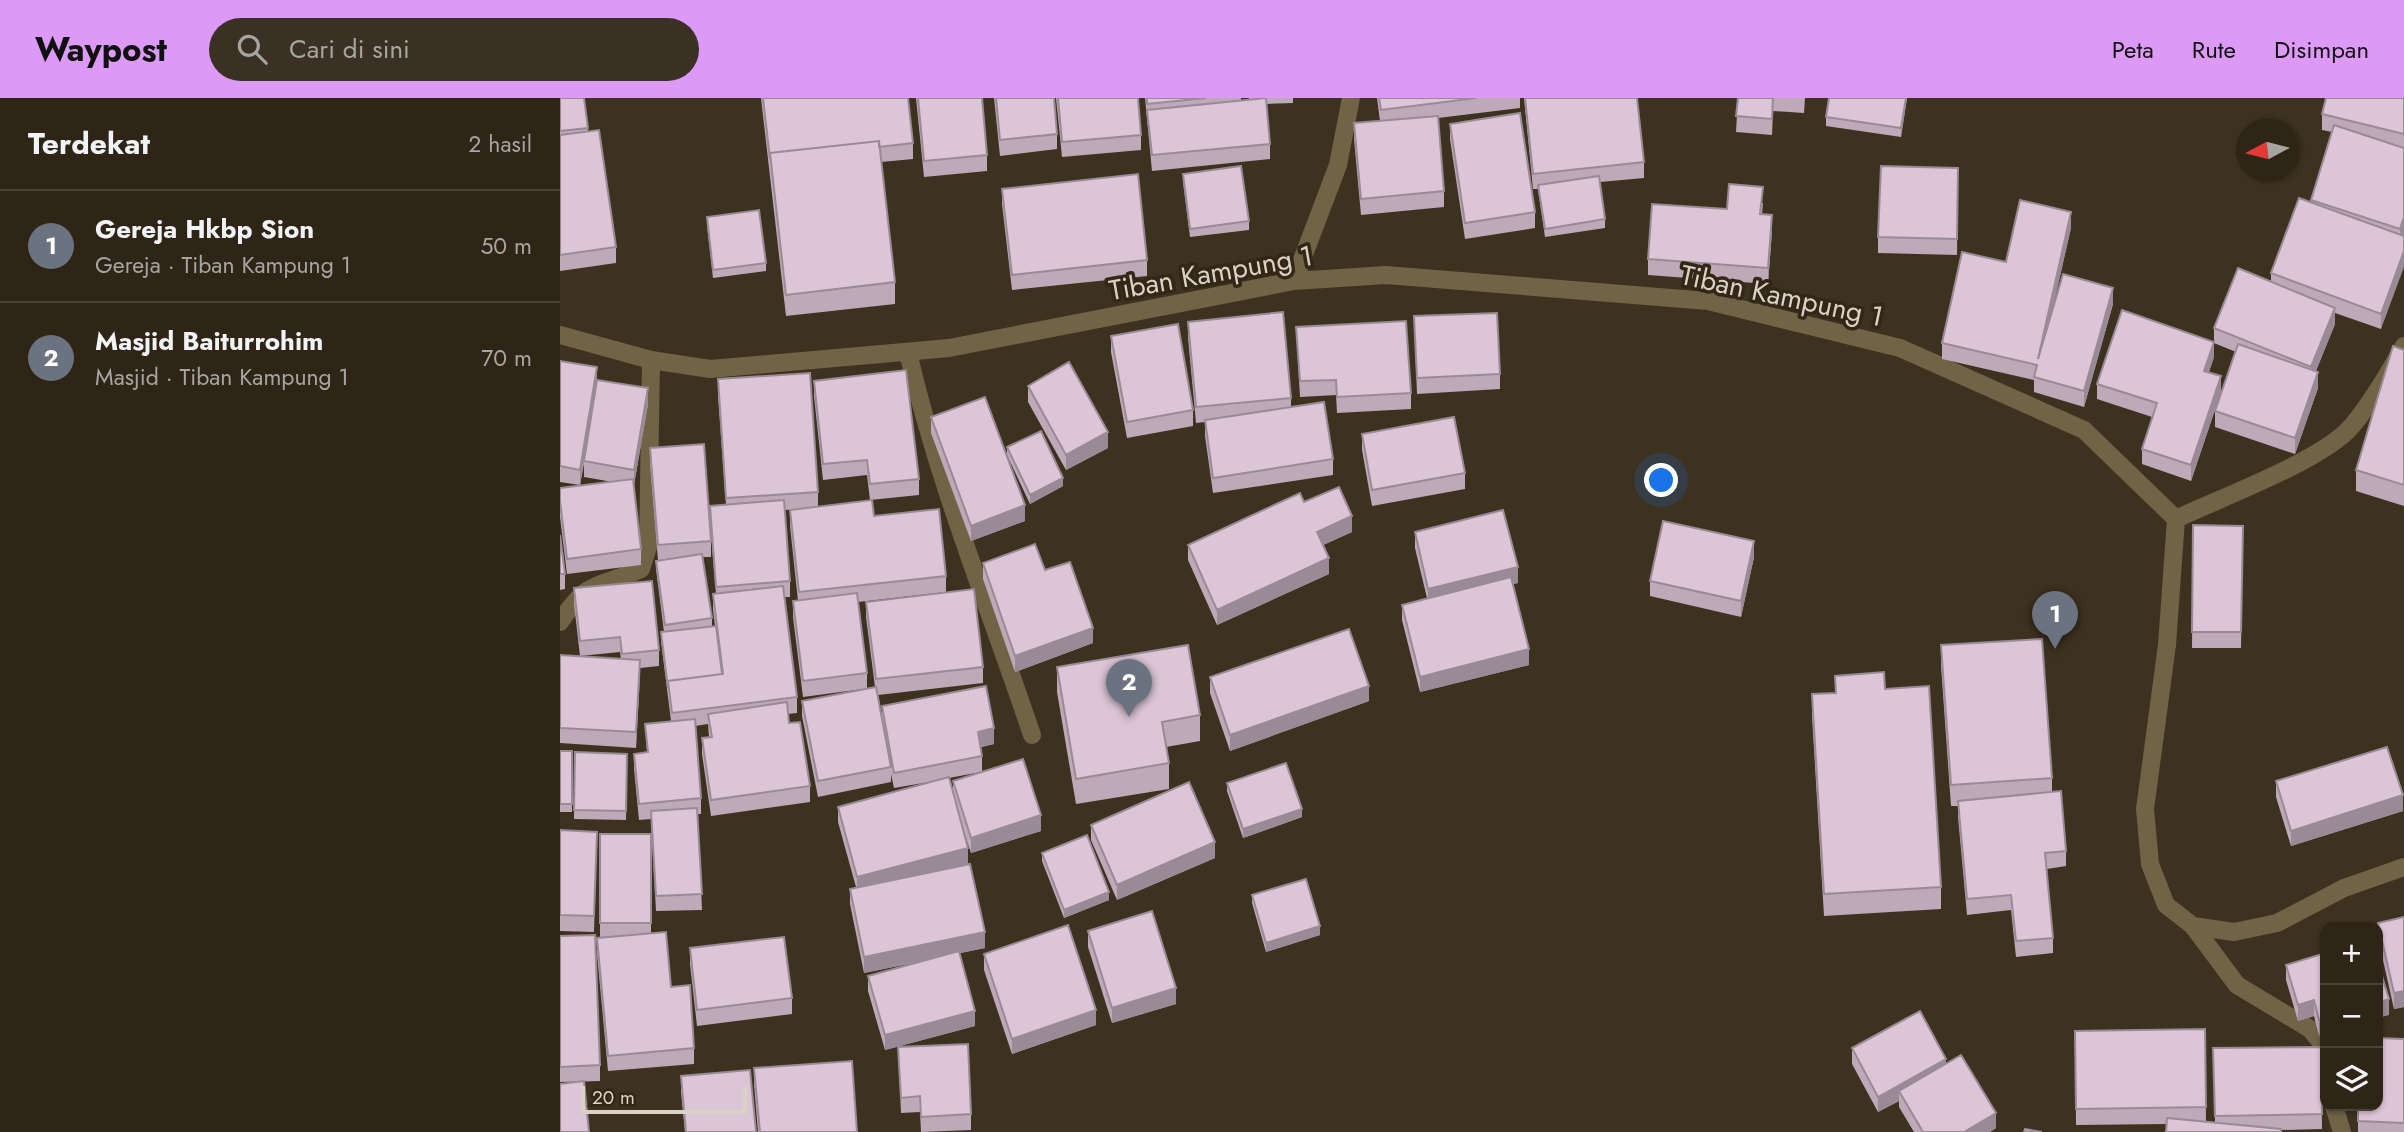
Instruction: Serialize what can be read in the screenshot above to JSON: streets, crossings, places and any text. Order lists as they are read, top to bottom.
{
  "streets": {
    "street": ["Tiban Kampung 1"]
  },
  "scale_bar": "20 m",
  "north": "left",
  "page": {
    "header": "Waypost",
    "search": "Cari di sini",
    "nav": ["Peta", "Rute", "Disimpan"],
    "heading": ["Terdekat", "2 hasil"],
    "list": [
      {
        "mark": "1",
        "name": "Gereja Hkbp Sion",
        "note": "Gereja · Tiban Kampung 1",
        "value": "50 m"
      },
      {
        "mark": "2",
        "name": "Masjid Baiturrohim",
        "note": "Masjid · Tiban Kampung 1",
        "value": "70 m"
      }
    ],
    "pins": ["1", "2"],
    "map_buttons": ["+", "−"],
    "scale": "20 m"
  }
}
